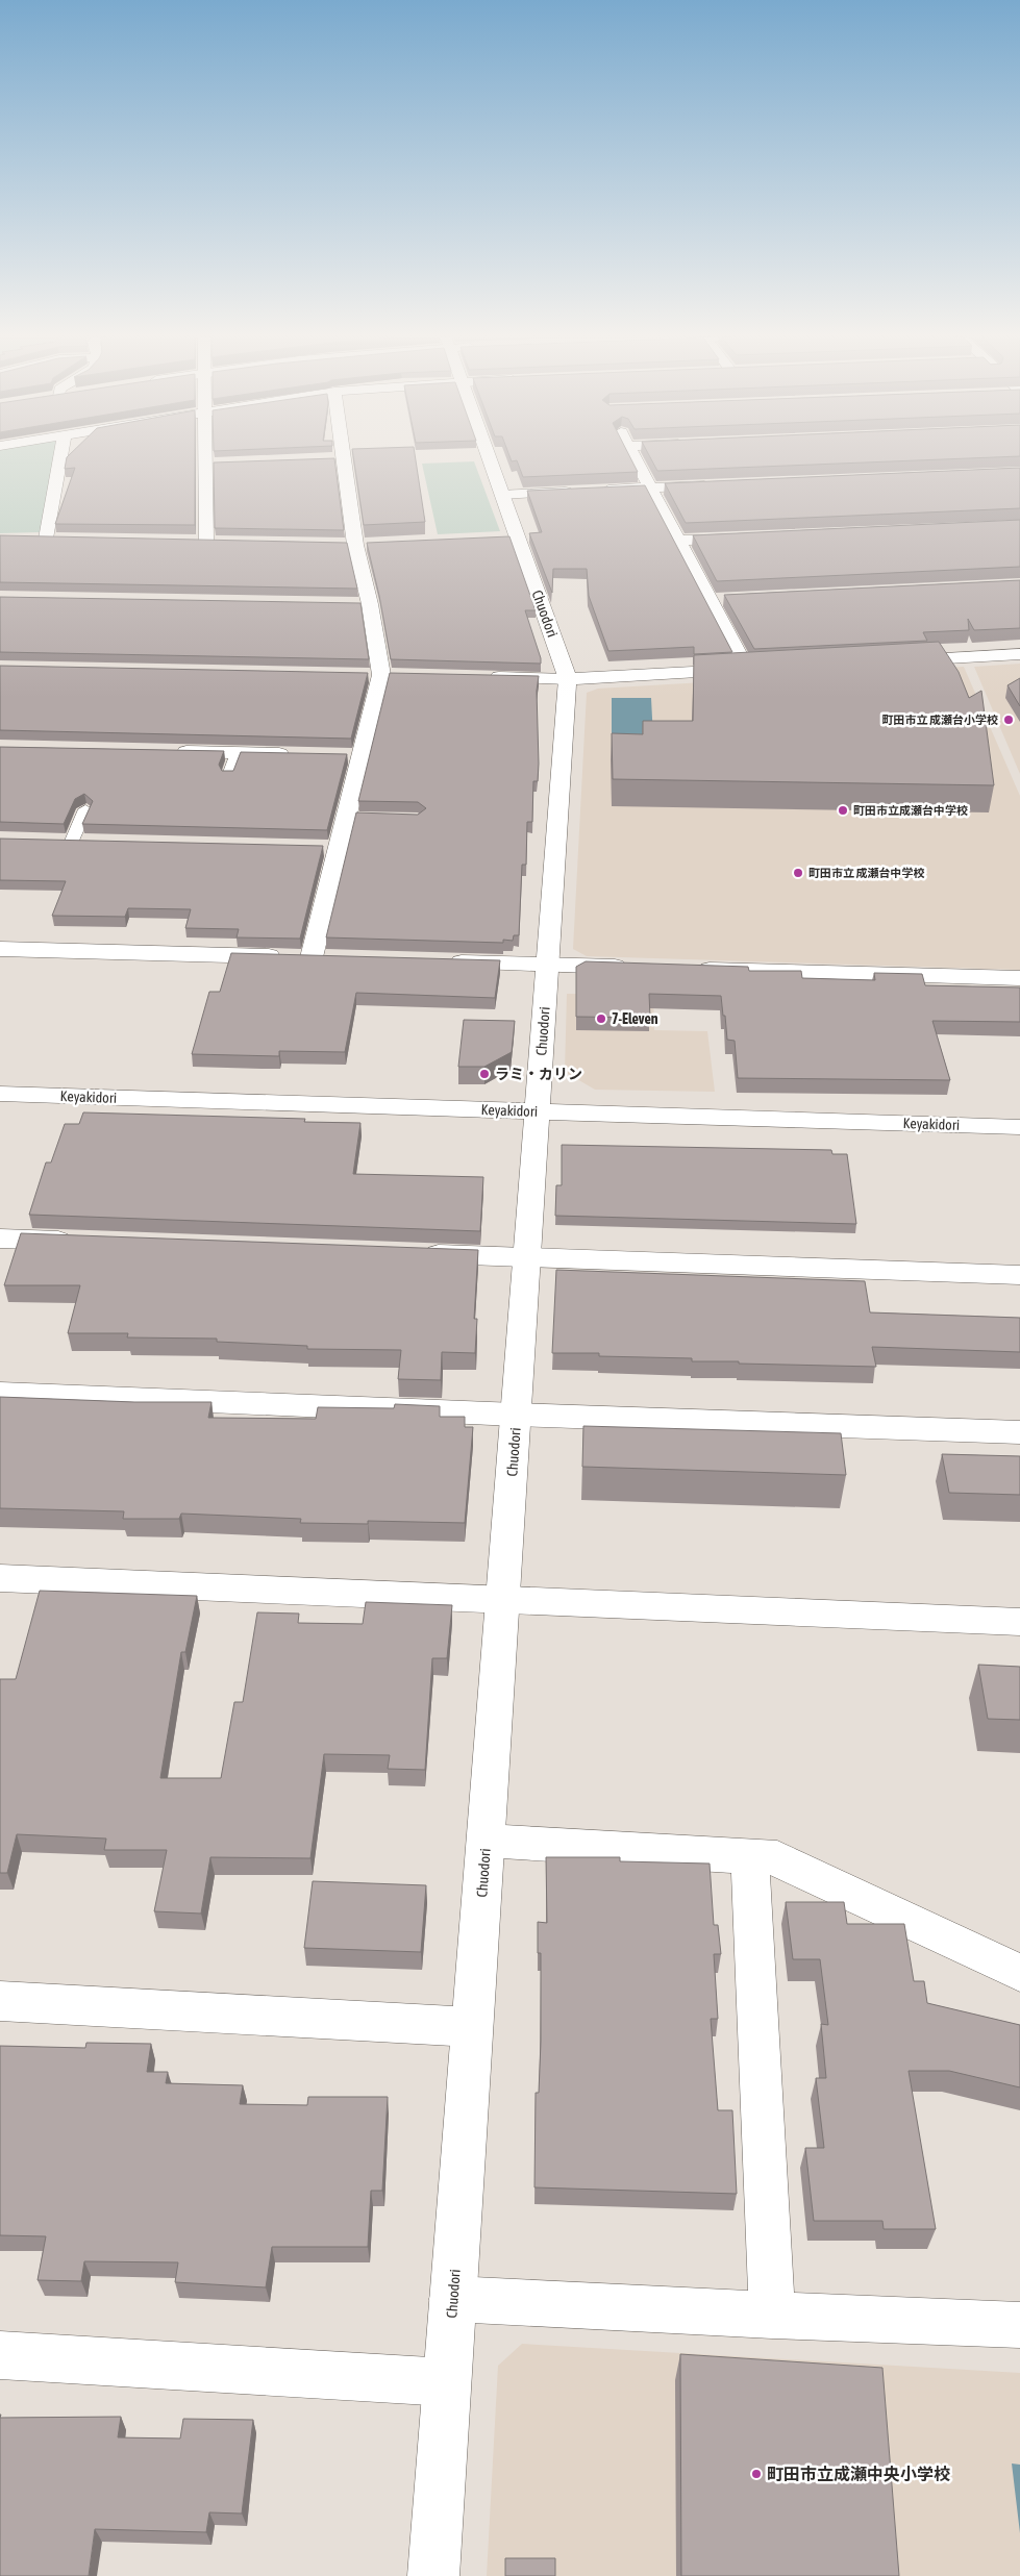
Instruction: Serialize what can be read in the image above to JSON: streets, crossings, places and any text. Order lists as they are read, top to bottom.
{
  "streets": {
    "street": ["Chuodori", "Keyakidori"]
  },
  "crossings": [
    ["Chuodori", "Keyakidori"]
  ],
  "places": [
    "町田市立 成瀬台小学校",
    "町田市立成瀬台中学校",
    "町田市立 成瀬台中学校",
    "7-Eleven",
    "ラミ・カリン",
    "町田市立成瀬中央小学校"
  ]
}
